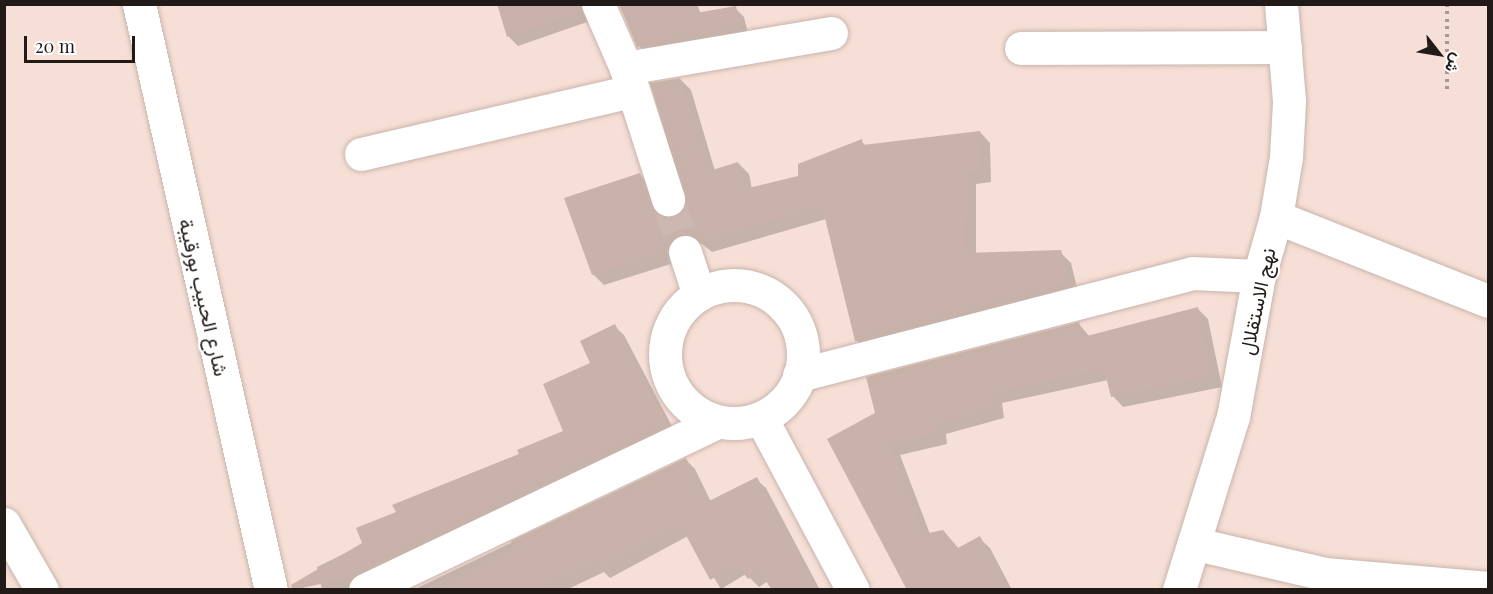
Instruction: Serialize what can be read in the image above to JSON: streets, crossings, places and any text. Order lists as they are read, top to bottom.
{
  "streets": {
    "street": ["شارع الحبيب بورقيبة", "نهج الاستقلال"]
  },
  "scale_bar": "20 m",
  "north": "bottom right"
}
